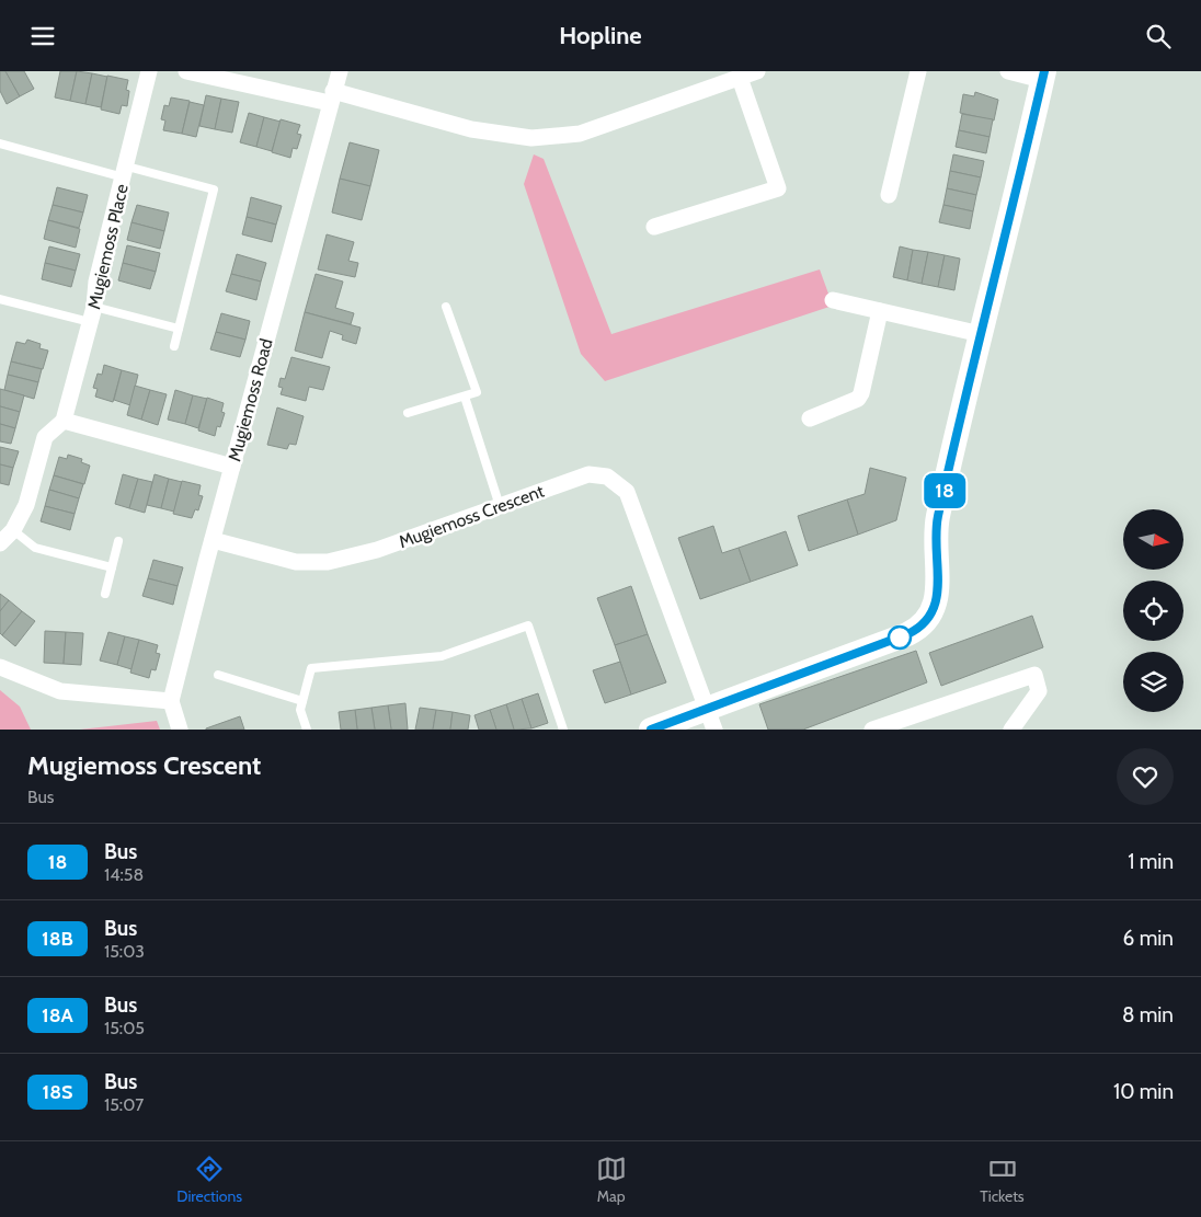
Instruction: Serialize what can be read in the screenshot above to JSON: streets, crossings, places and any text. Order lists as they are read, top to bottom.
{
  "streets": {
    "street": ["Mugiemoss Place", "Mugiemoss Road", "Mugiemoss Crescent"]
  },
  "crossings": [
    ["Mugiemoss Road", "Mugiemoss Crescent"]
  ],
  "lines": ["bus line 18"],
  "north": "right",
  "page": {
    "header": "Hopline",
    "on_map": "18",
    "heading": ["Mugiemoss Crescent", "Bus"],
    "list": [
      {
        "mark": "18",
        "name": "Bus",
        "note": "14:58",
        "value": "1 min"
      },
      {
        "mark": "18B",
        "name": "Bus",
        "note": "15:03",
        "value": "6 min"
      },
      {
        "mark": "18A",
        "name": "Bus",
        "note": "15:05",
        "value": "8 min"
      },
      {
        "mark": "18S",
        "name": "Bus",
        "note": "15:07",
        "value": "10 min"
      }
    ],
    "tabs": ["Directions", "Map", "Tickets"]
  }
}
